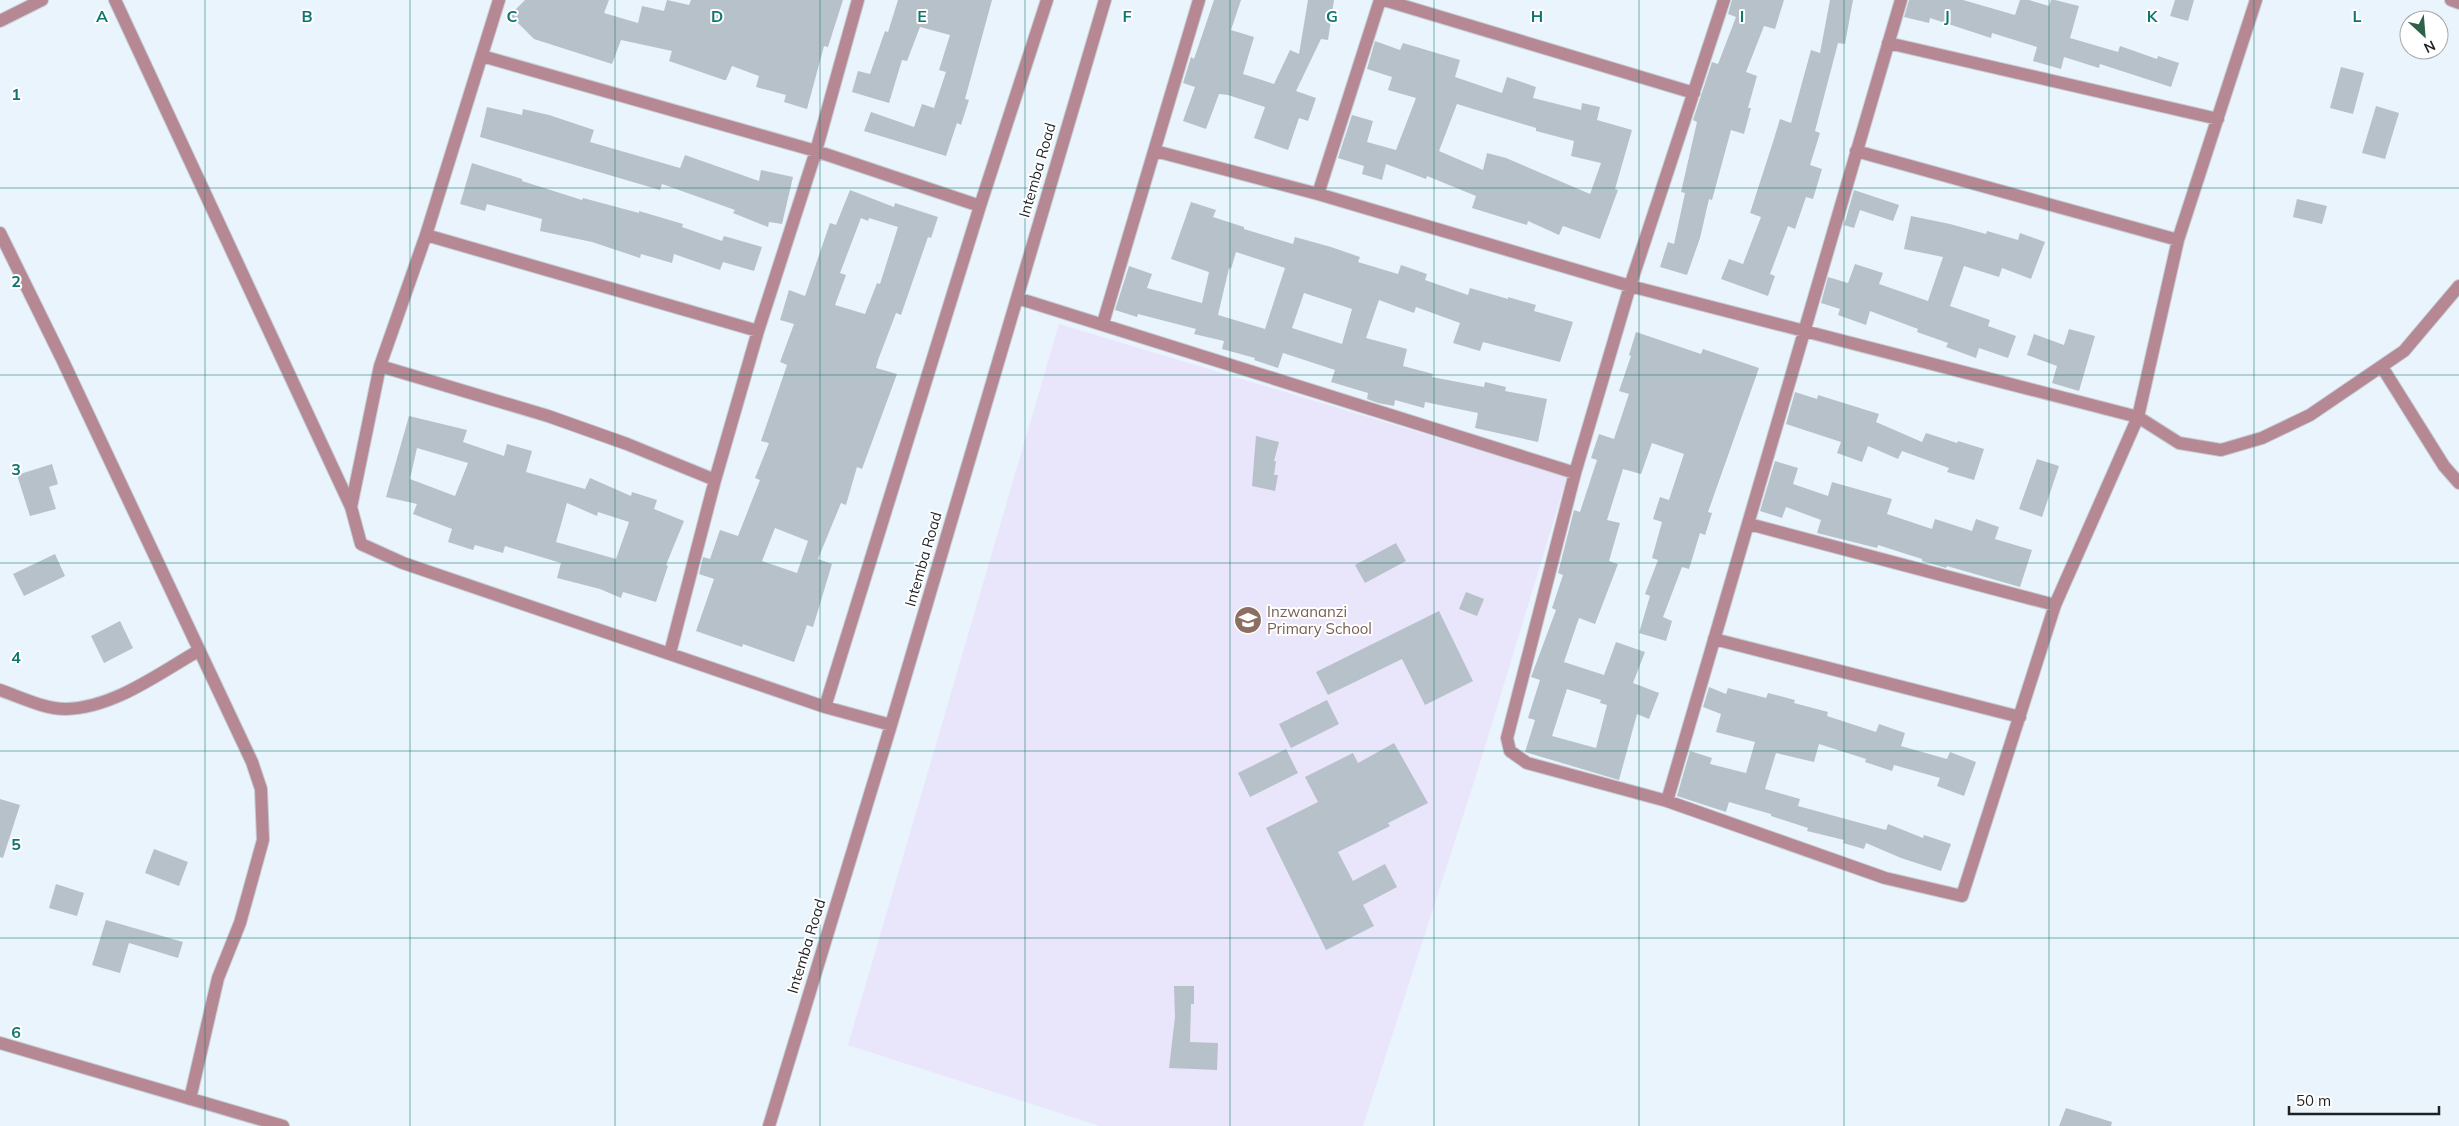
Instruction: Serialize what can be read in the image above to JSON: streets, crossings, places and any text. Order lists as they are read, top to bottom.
{
  "streets": {
    "street": ["Intemba Road"]
  },
  "places": {
    "school or university": ["Inzwananzi Primary School"]
  },
  "scale_bar": "50 m",
  "north": "bottom right",
  "grid": {
    "columns": [
      "A",
      "B",
      "C",
      "D",
      "E",
      "F",
      "G",
      "H",
      "I",
      "J",
      "K",
      "L"
    ],
    "rows": [
      "1",
      "2",
      "3",
      "4",
      "5",
      "6"
    ]
  }
}
